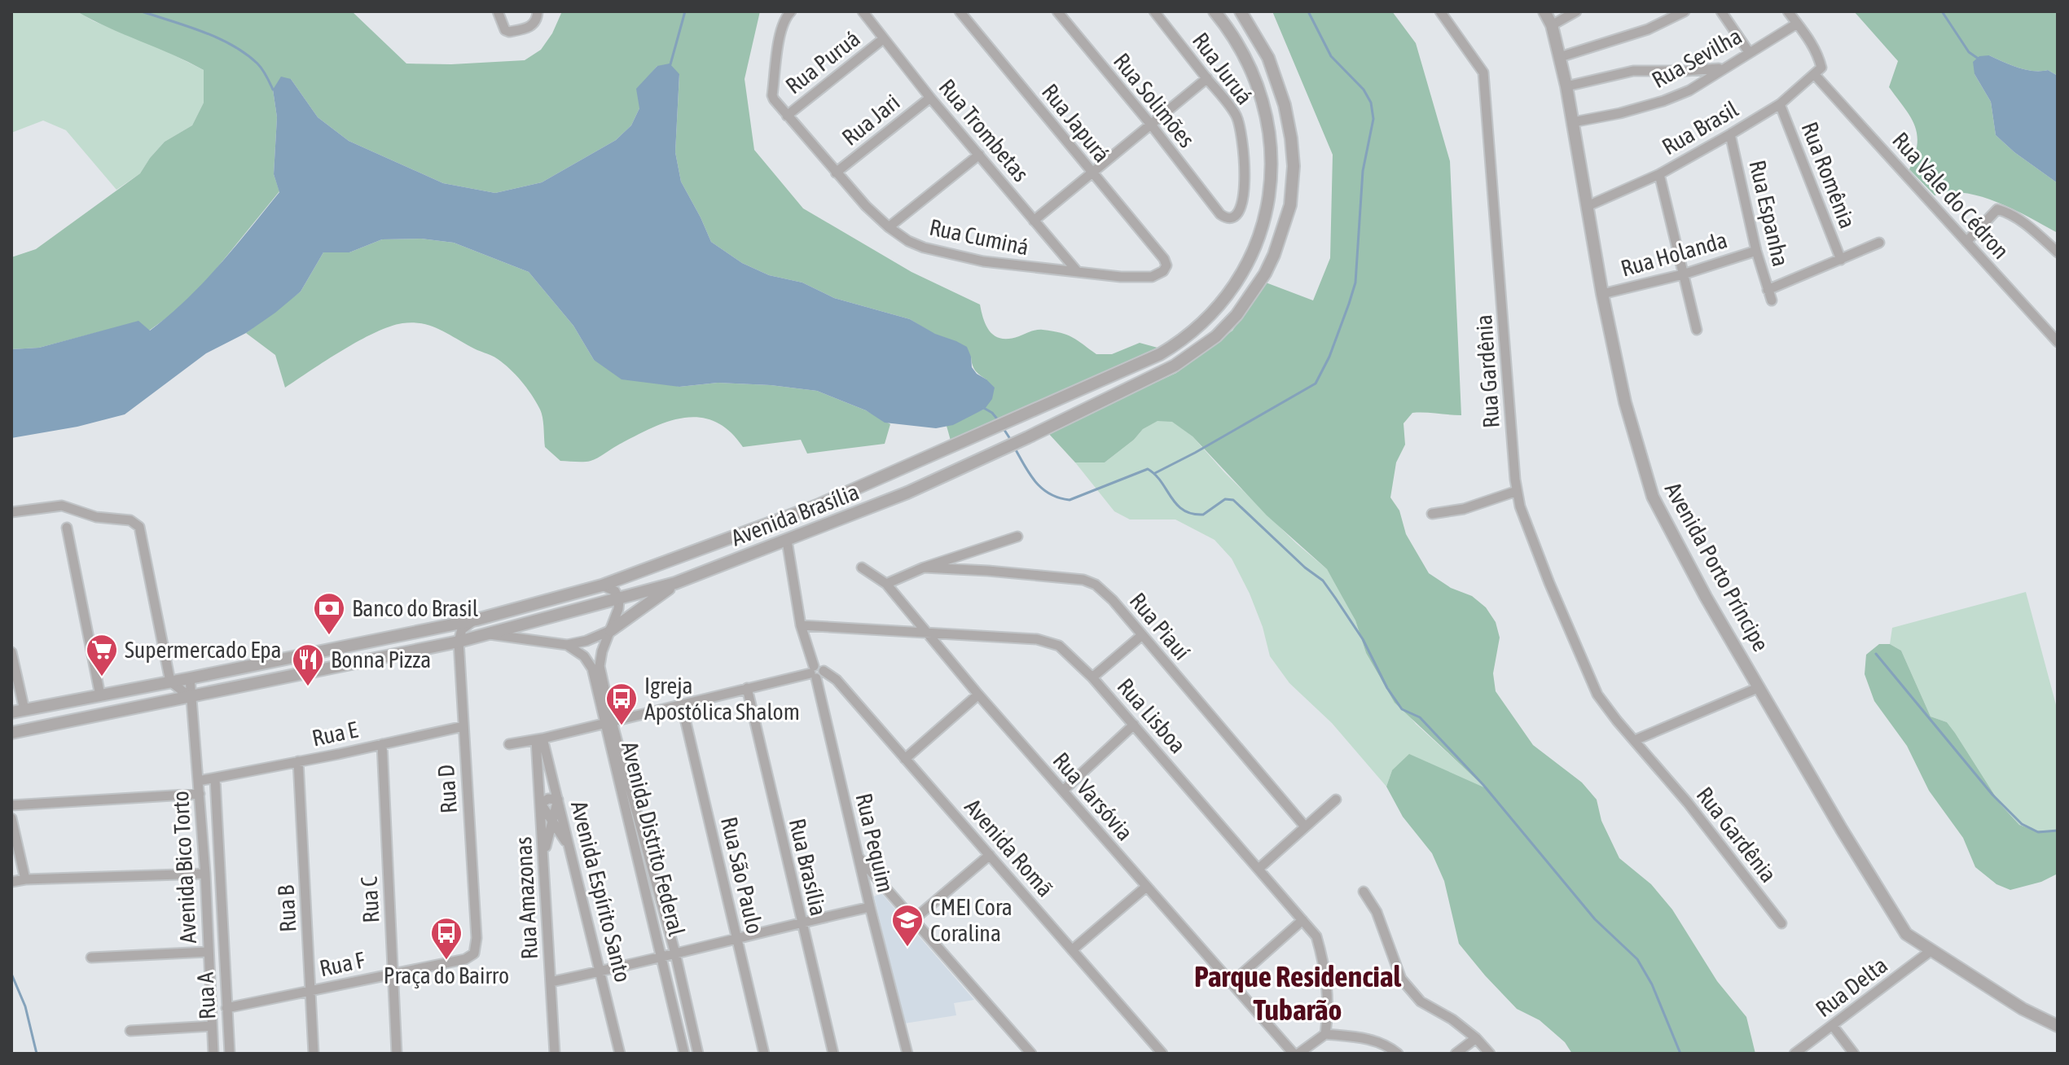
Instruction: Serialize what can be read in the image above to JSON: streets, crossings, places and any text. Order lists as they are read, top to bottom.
{
  "streets": {
    "street": [
      "Rua Sevilha",
      "Rua Puruá",
      "Rua Juruá",
      "Rua Solimões",
      "Rua Jari",
      "Rua Japurá",
      "Rua Brasil",
      "Rua Trombetas",
      "Rua Romênia",
      "Rua Vale do Cédron",
      "Rua Espanha",
      "Rua Cuminá",
      "Rua Holanda",
      "Rua Gardênia",
      "Avenida Brasília",
      "Avenida Porto Príncipe",
      "Rua Piauí",
      "Rua Lisboa",
      "Rua E",
      "Rua D",
      "Rua Varsóvia",
      "Avenida Distrito Federal",
      "Rua Pequim",
      "Avenida Romã",
      "Avenida Bico Torto",
      "Rua Brasília",
      "Rua São Paulo",
      "Avenida Espírito Santo",
      "Rua Amazonas",
      "Rua C",
      "Rua B",
      "Rua F",
      "Rua Delta",
      "Rua A"
    ]
  },
  "crossings": [
    ["Rua Sevilha", "Rua Vale do Cédron"],
    ["Rua Sevilha", "Avenida Porto Príncipe"],
    ["Rua Puruá", "Rua Trombetas"],
    ["Rua Puruá", "Rua Cuminá"],
    ["Rua Juruá", "Rua Solimões"],
    ["Rua Jari", "Rua Trombetas"],
    ["Rua Jari", "Rua Cuminá"],
    ["Rua Japurá", "Rua Cuminá"],
    ["Rua Brasil", "Rua Romênia"],
    ["Rua Brasil", "Rua Vale do Cédron"],
    ["Rua Brasil", "Rua Espanha"],
    ["Rua Brasil", "Avenida Porto Príncipe"],
    ["Rua Trombetas", "Rua Cuminá"],
    ["Rua Espanha", "Rua Holanda"],
    ["Rua Holanda", "Avenida Porto Príncipe"],
    ["Avenida Brasília", "Rua D"],
    ["Avenida Brasília", "Avenida Distrito Federal"],
    ["Avenida Brasília", "Rua Pequim"],
    ["Avenida Brasília", "Avenida Bico Torto"],
    ["Avenida Porto Príncipe", "Rua Delta"],
    ["Rua Lisboa", "Rua Varsóvia"],
    ["Rua Lisboa", "Rua Pequim"],
    ["Rua E", "Rua D"],
    ["Rua E", "Avenida Bico Torto"],
    ["Rua E", "Rua C"],
    ["Rua E", "Rua B"],
    ["Rua E", "Rua A"],
    ["Rua D", "Rua F"],
    ["Rua Pequim", "Avenida Romã"],
    ["Avenida Espírito Santo", "Rua Amazonas"],
    ["Rua C", "Rua F"],
    ["Rua B", "Rua F"],
    ["Rua F", "Rua A"]
  ],
  "districts": ["Parque Residencial Tubarão"],
  "places": {
    "bank": ["Banco do Brasil"],
    "supermarket": ["Supermercado Epa"],
    "restaurant": ["Bonna Pizza"],
    "bus stop": ["Igreja Apostólica Shalom", "Praça do Bairro"],
    "school or university": ["CMEI Cora Coralina"]
  }
}
